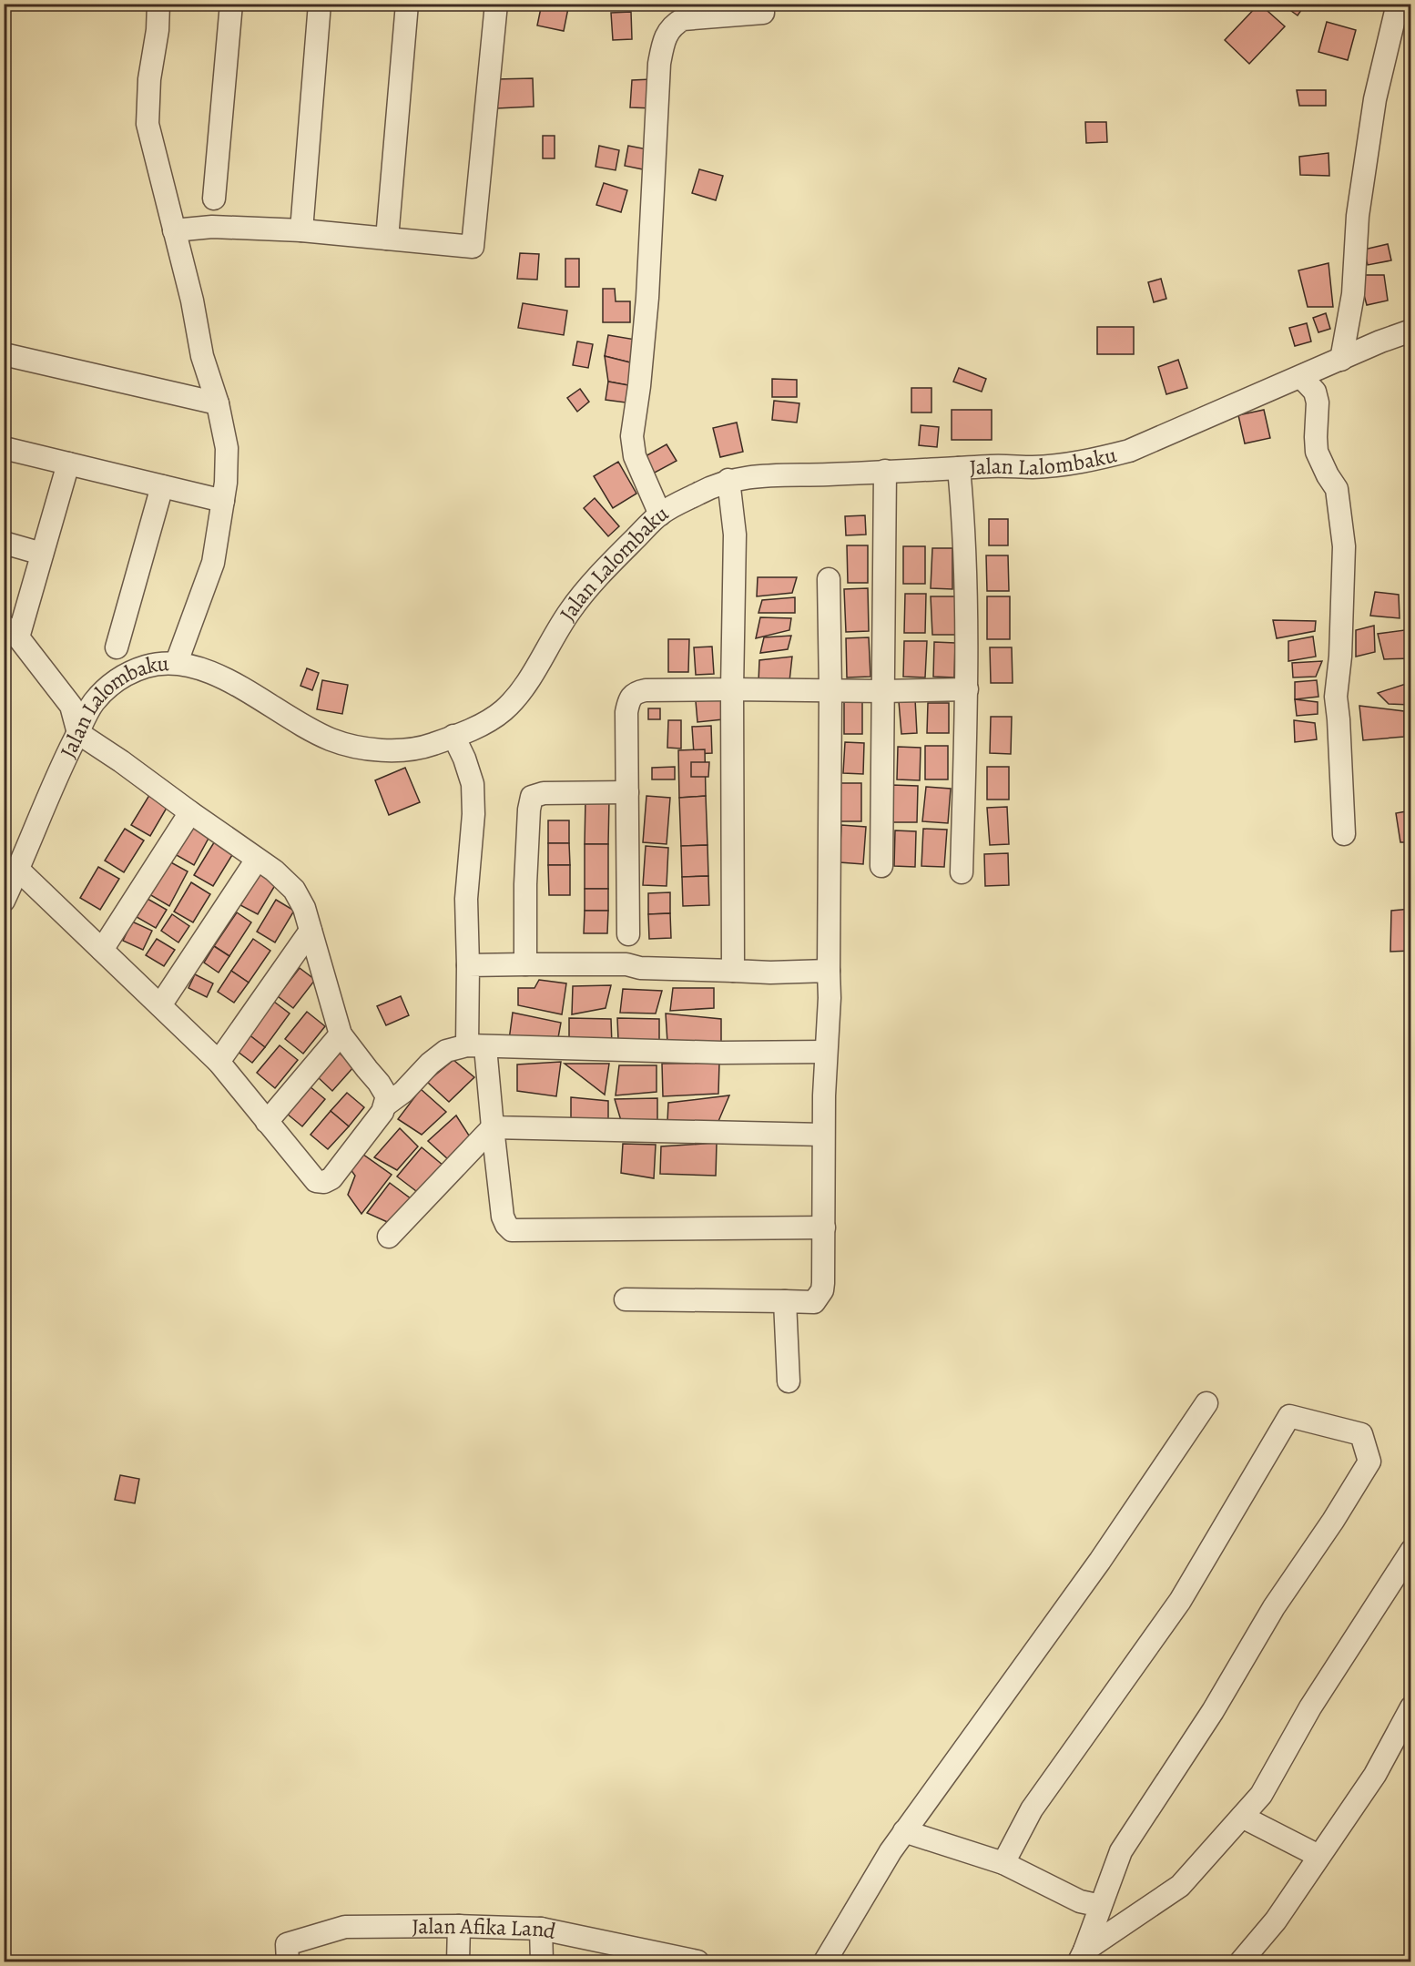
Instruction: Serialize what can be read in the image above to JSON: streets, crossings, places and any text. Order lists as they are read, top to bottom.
{
  "streets": {
    "street": ["Jalan Lalombaku", "Jalan Afika Land"]
  }
}
